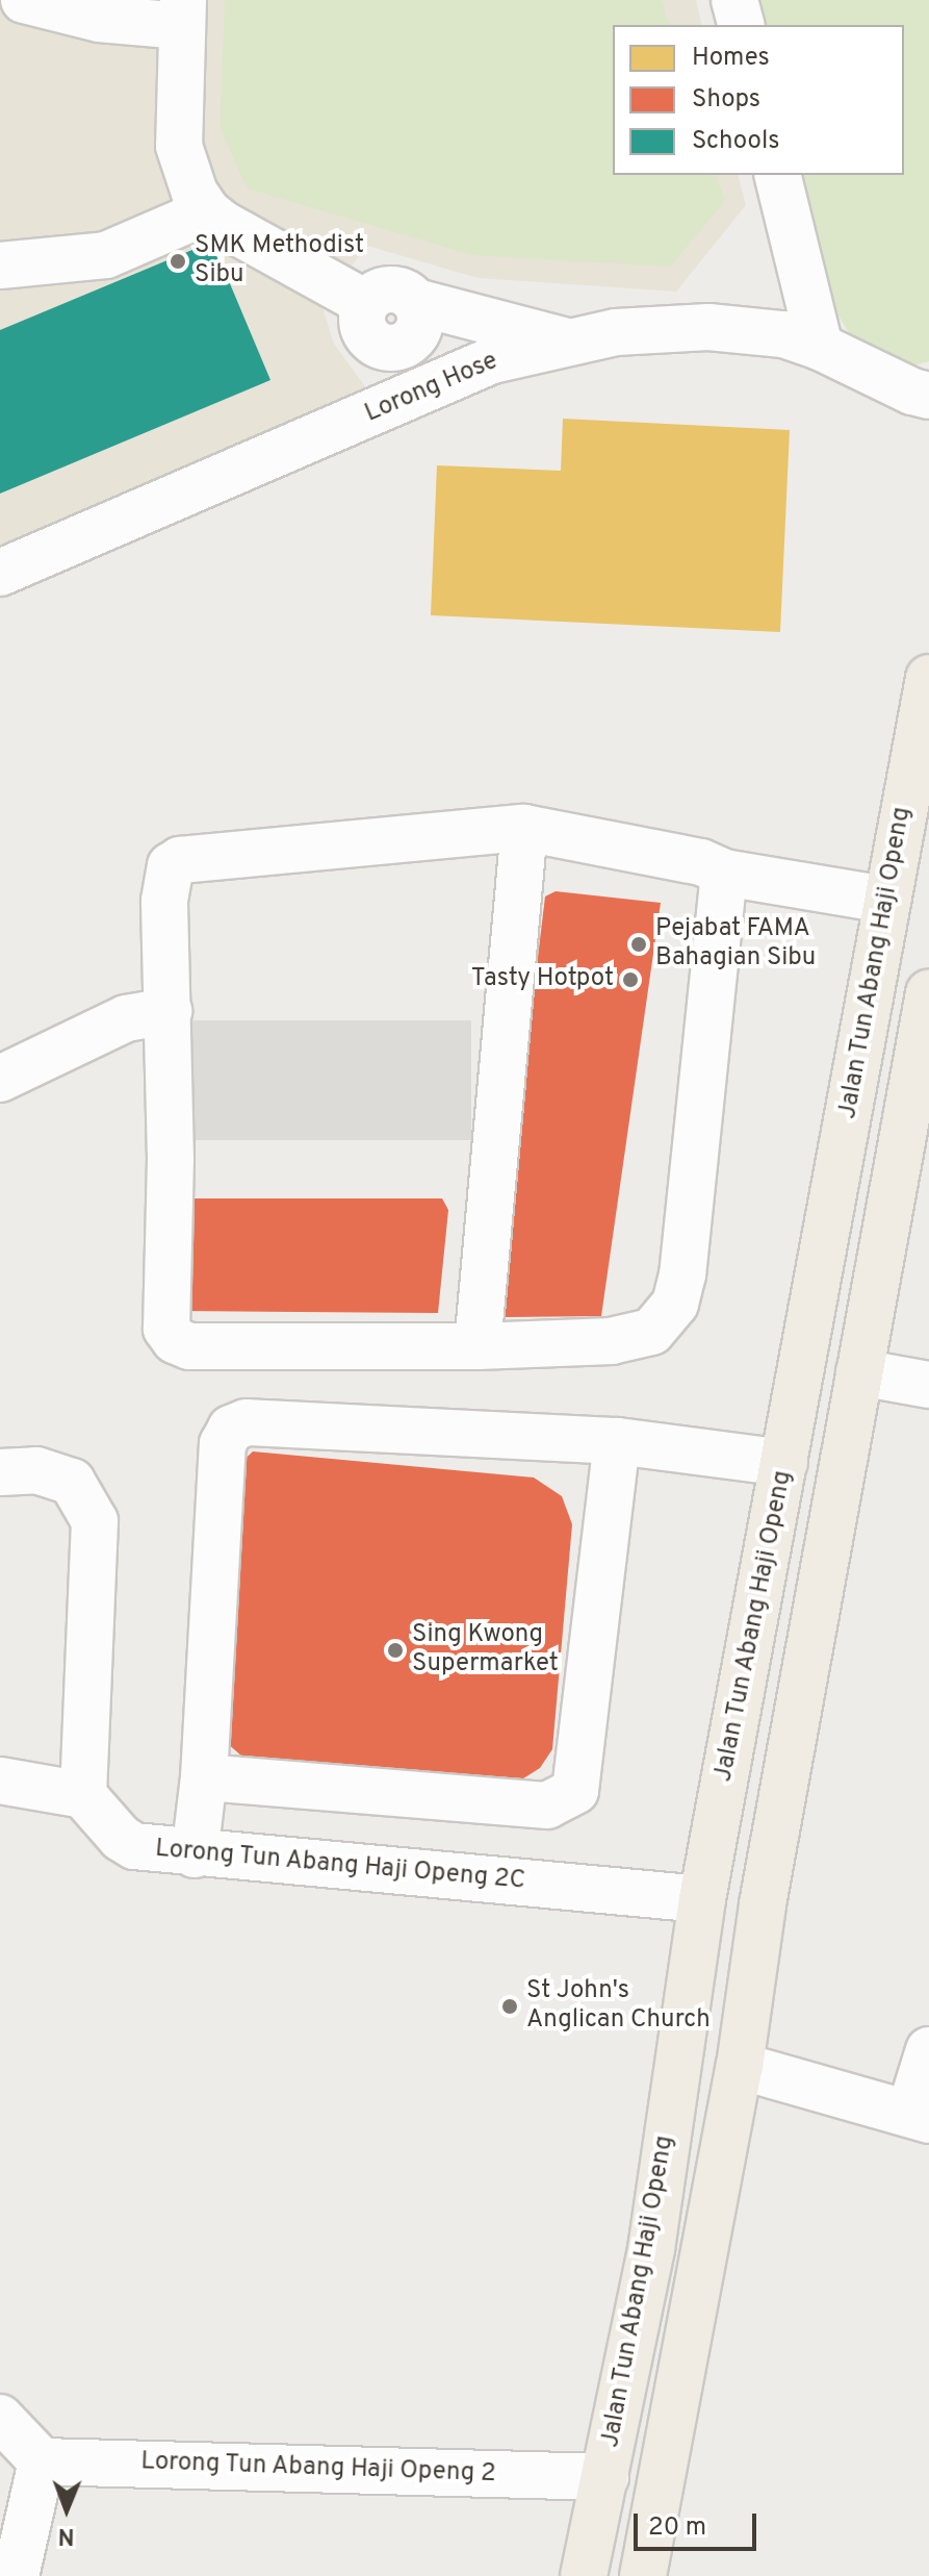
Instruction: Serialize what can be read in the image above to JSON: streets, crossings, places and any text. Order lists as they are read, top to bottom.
{
  "streets": {
    "main road": ["Jalan Tun Abang Haji Openg"],
    "street": ["Lorong Hose", "Lorong Tun Abang Haji Openg 2C", "Lorong Tun Abang Haji Openg 2"]
  },
  "crossings": [
    ["Jalan Tun Abang Haji Openg", "Lorong Tun Abang Haji Openg 2C"],
    ["Jalan Tun Abang Haji Openg", "Lorong Tun Abang Haji Openg 2"]
  ],
  "places": [
    "SMK Methodist Sibu",
    "Pejabat FAMA Bahagian Sibu",
    "Tasty Hotpot",
    "Sing Kwong Supermarket",
    "St John's Anglican Church"
  ],
  "legend": ["Homes", "Shops", "Schools"],
  "scale_bar": "20 m",
  "north": "bottom"
}
